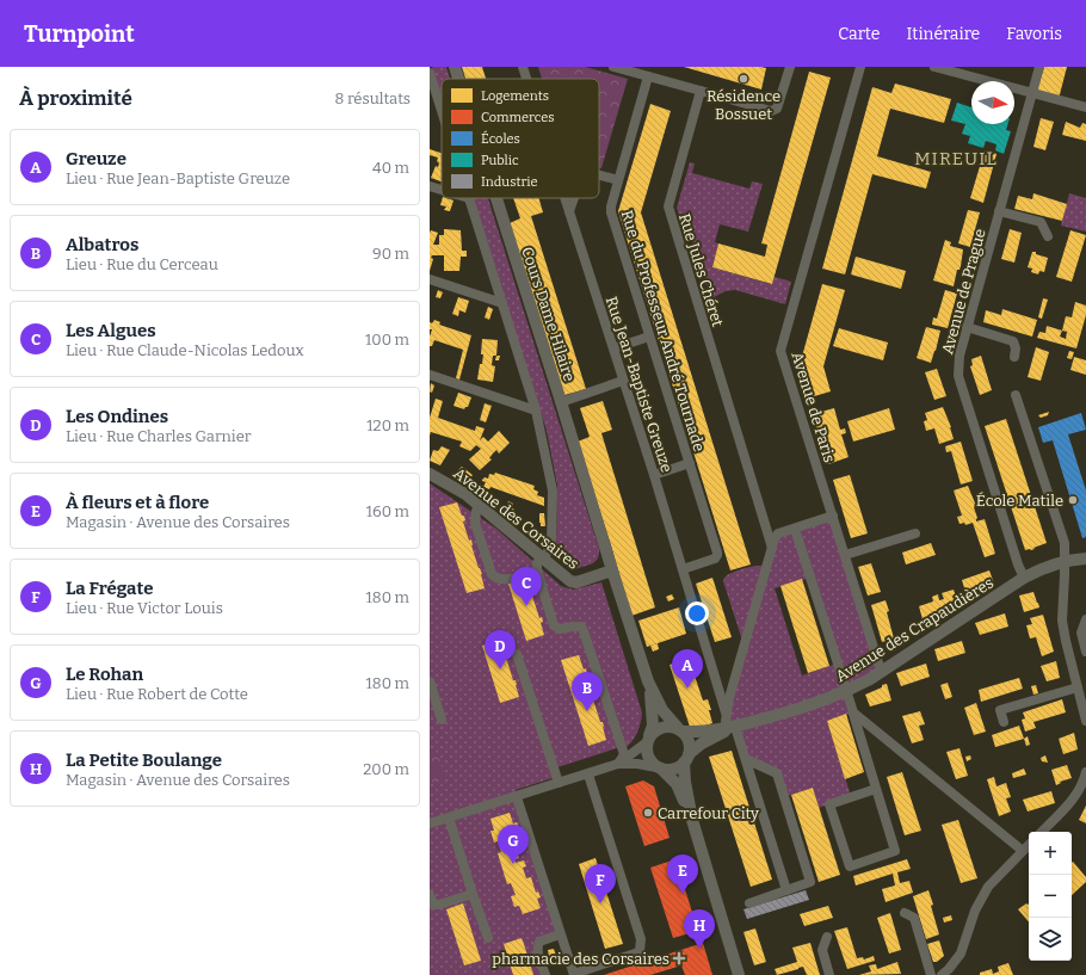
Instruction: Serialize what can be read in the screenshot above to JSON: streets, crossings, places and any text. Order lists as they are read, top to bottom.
{
  "streets": {
    "street": [
      "Rue Jules Chéret",
      "Avenue de Prague",
      "Cours Dame Hilaire",
      "Rue du Professeur André Tournade",
      "Rue Jean-Baptiste Greuze",
      "Avenue de Paris",
      "Avenue des Corsaires",
      "Avenue des Crapaudières"
    ]
  },
  "crossings": [
    ["Avenue de Prague", "Avenue des Crapaudières"],
    ["Cours Dame Hilaire", "Avenue des Corsaires"],
    ["Rue du Professeur André Tournade", "Rue Jean-Baptiste Greuze"],
    ["Avenue de Paris", "Avenue des Crapaudières"]
  ],
  "districts": ["MIREUIL"],
  "places": {
    "other": ["Résidence Bossuet", "École Matile", "Carrefour City"],
    "health": ["pharmacie des Corsaires"]
  },
  "legend": [
    "Logements",
    "Commerces",
    "Écoles",
    "Public",
    "Industrie"
  ],
  "north": "right",
  "page": {
    "header": "Turnpoint",
    "nav": ["Carte", "Itinéraire", "Favoris"],
    "heading": ["À proximité", "8 résultats"],
    "list": [
      {
        "mark": "A",
        "name": "Greuze",
        "note": "Lieu · Rue Jean-Baptiste Greuze",
        "value": "40 m"
      },
      {
        "mark": "B",
        "name": "Albatros",
        "note": "Lieu · Rue du Cerceau",
        "value": "90 m"
      },
      {
        "mark": "C",
        "name": "Les Algues",
        "note": "Lieu · Rue Claude-Nicolas Ledoux",
        "value": "100 m"
      },
      {
        "mark": "D",
        "name": "Les Ondines",
        "note": "Lieu · Rue Charles Garnier",
        "value": "120 m"
      },
      {
        "mark": "E",
        "name": "À fleurs et à flore",
        "note": "Magasin · Avenue des Corsaires",
        "value": "160 m"
      },
      {
        "mark": "F",
        "name": "La Frégate",
        "note": "Lieu · Rue Victor Louis",
        "value": "180 m"
      },
      {
        "mark": "G",
        "name": "Le Rohan",
        "note": "Lieu · Rue Robert de Cotte",
        "value": "180 m"
      },
      {
        "mark": "H",
        "name": "La Petite Boulange",
        "note": "Magasin · Avenue des Corsaires",
        "value": "200 m"
      }
    ],
    "pins": [
      "C",
      "D",
      "A",
      "B",
      "G",
      "E",
      "F",
      "H"
    ],
    "map_buttons": ["+", "−"]
  }
}
